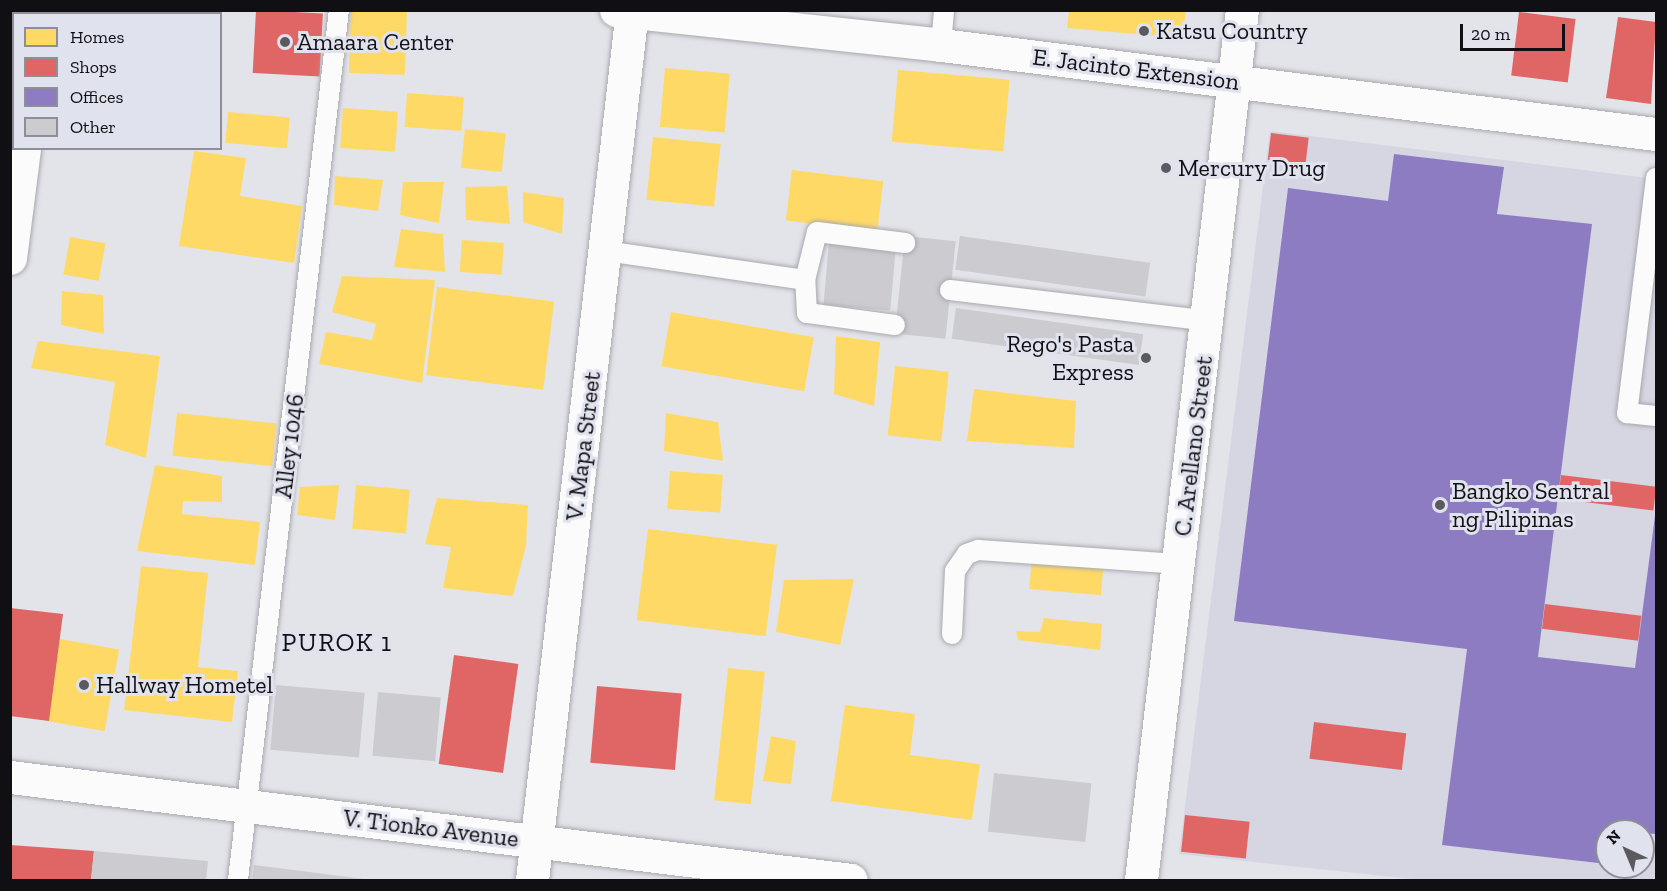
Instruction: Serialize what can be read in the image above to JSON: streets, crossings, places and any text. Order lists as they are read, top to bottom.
{
  "streets": {
    "street": [
      "E. Jacinto Extension",
      "V. Mapa Street",
      "C. Arellano Street",
      "V. Tionko Avenue"
    ],
    "lane": ["Alley 1046"]
  },
  "crossings": [
    ["E. Jacinto Extension", "V. Mapa Street"],
    ["E. Jacinto Extension", "C. Arellano Street"],
    ["Alley 1046", "V. Tionko Avenue"],
    ["V. Mapa Street", "V. Tionko Avenue"]
  ],
  "districts": ["PUROK 1"],
  "places": [
    "Katsu Country",
    "Amaara Center",
    "Mercury Drug",
    "Rego's Pasta Express",
    "Bangko Sentral ng Pilipinas",
    "Hallway Hometel"
  ],
  "legend": [
    "Homes",
    "Shops",
    "Offices",
    "Other"
  ],
  "scale_bar": "20 m",
  "north": "top left"
}
